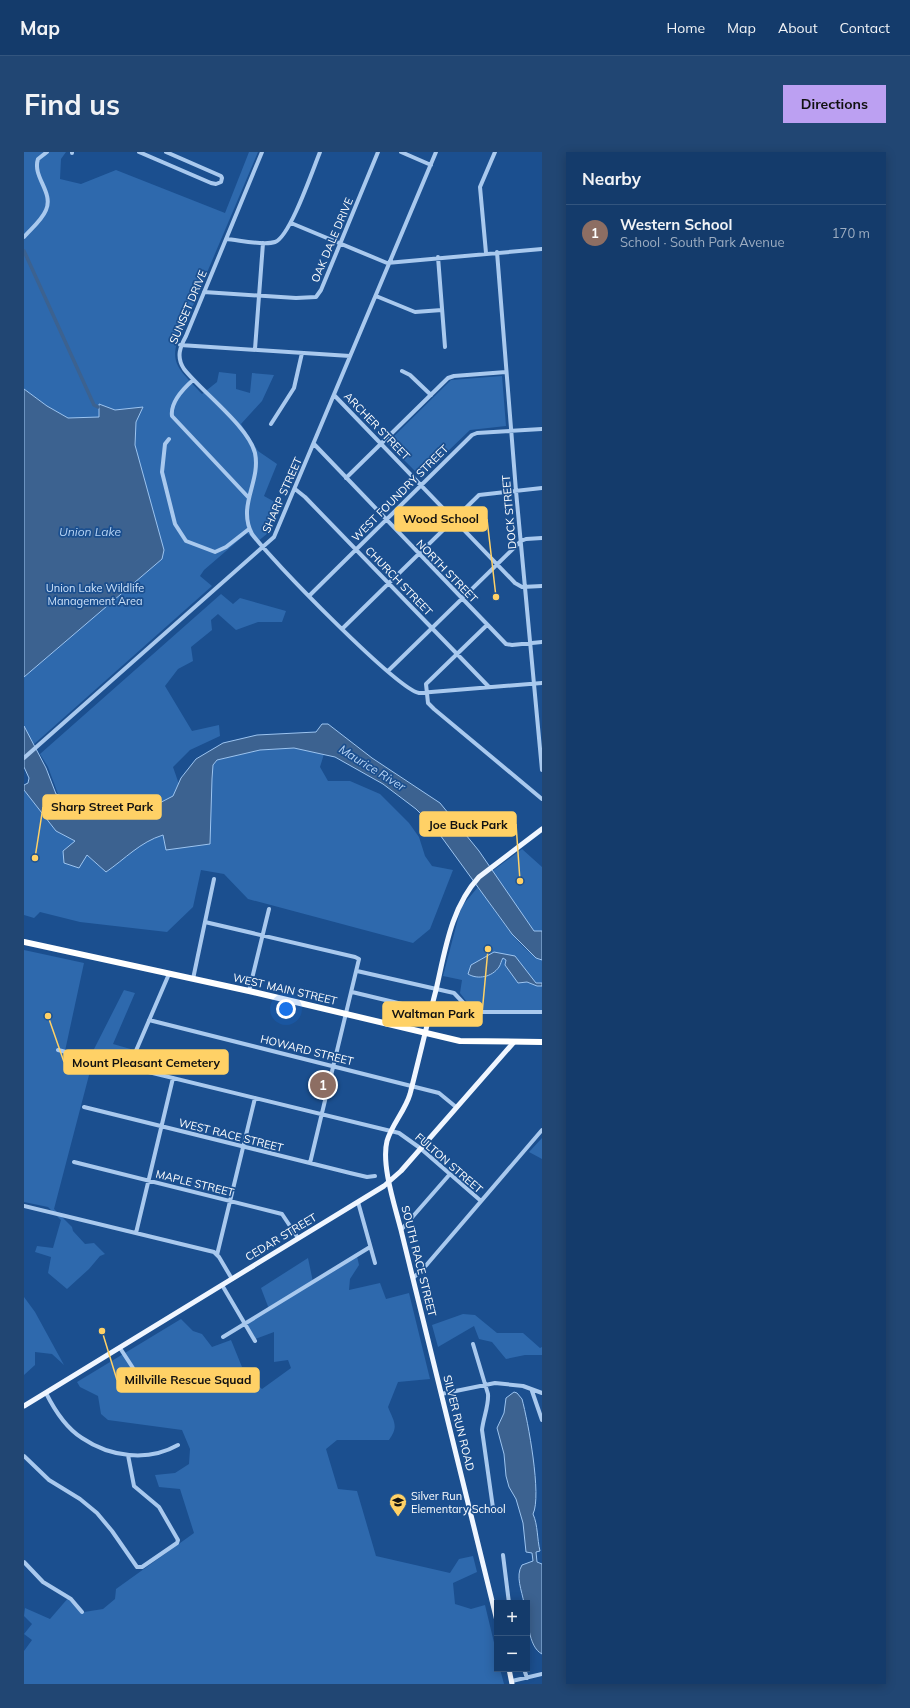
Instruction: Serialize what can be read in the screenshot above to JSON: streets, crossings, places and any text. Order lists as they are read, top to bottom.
{
  "streets": {
    "highway": ["WEST MAIN STREET"],
    "main road": ["CEDAR STREET", "SOUTH RACE STREET", "SILVER RUN ROAD"],
    "street": [
      "OAK DALE DRIVE",
      "SUNSET DRIVE",
      "ARCHER STREET",
      "WEST FOUNDRY STREET",
      "SHARP STREET",
      "DOCK STREET",
      "NORTH STREET",
      "CHURCH STREET",
      "HOWARD STREET",
      "WEST RACE STREET",
      "FULTON STREET",
      "MAPLE STREET"
    ]
  },
  "crossings": [
    ["OAK DALE DRIVE", "SUNSET DRIVE"],
    ["ARCHER STREET", "WEST FOUNDRY STREET"],
    ["ARCHER STREET", "SHARP STREET"],
    ["ARCHER STREET", "DOCK STREET"],
    ["WEST FOUNDRY STREET", "DOCK STREET"],
    ["WEST FOUNDRY STREET", "NORTH STREET"],
    ["WEST FOUNDRY STREET", "CHURCH STREET"],
    ["SHARP STREET", "NORTH STREET"],
    ["SHARP STREET", "CHURCH STREET"],
    ["DOCK STREET", "NORTH STREET"],
    ["WEST MAIN STREET", "CEDAR STREET"],
    ["WEST MAIN STREET", "SOUTH RACE STREET"],
    ["HOWARD STREET", "CEDAR STREET"],
    ["HOWARD STREET", "SOUTH RACE STREET"],
    ["FULTON STREET", "CEDAR STREET"],
    ["FULTON STREET", "SOUTH RACE STREET"],
    ["MAPLE STREET", "CEDAR STREET"],
    ["CEDAR STREET", "SOUTH RACE STREET"],
    ["SOUTH RACE STREET", "SILVER RUN ROAD"]
  ],
  "water": ["Union Lake", "Maurice River"],
  "parks": ["Union Lake Wildlife Management Area"],
  "places": {
    "other": [
      "Wood School",
      "Sharp Street Park",
      "Joe Buck Park",
      "Waltman Park",
      "Mount Pleasant Cemetery",
      "Millville Rescue Squad"
    ],
    "school or university": ["Silver Run Elementary School"]
  },
  "page": {
    "header": "Map",
    "nav": [
      "Home",
      "Map",
      "About",
      "Contact"
    ],
    "buttons": "Directions",
    "title": "Find us",
    "heading": "Nearby",
    "list": [
      {
        "mark": "1",
        "name": "Western School",
        "note": "School · South Park Avenue",
        "value": "170 m"
      }
    ],
    "pins": "1",
    "map_buttons": ["+", "−"]
  }
}
